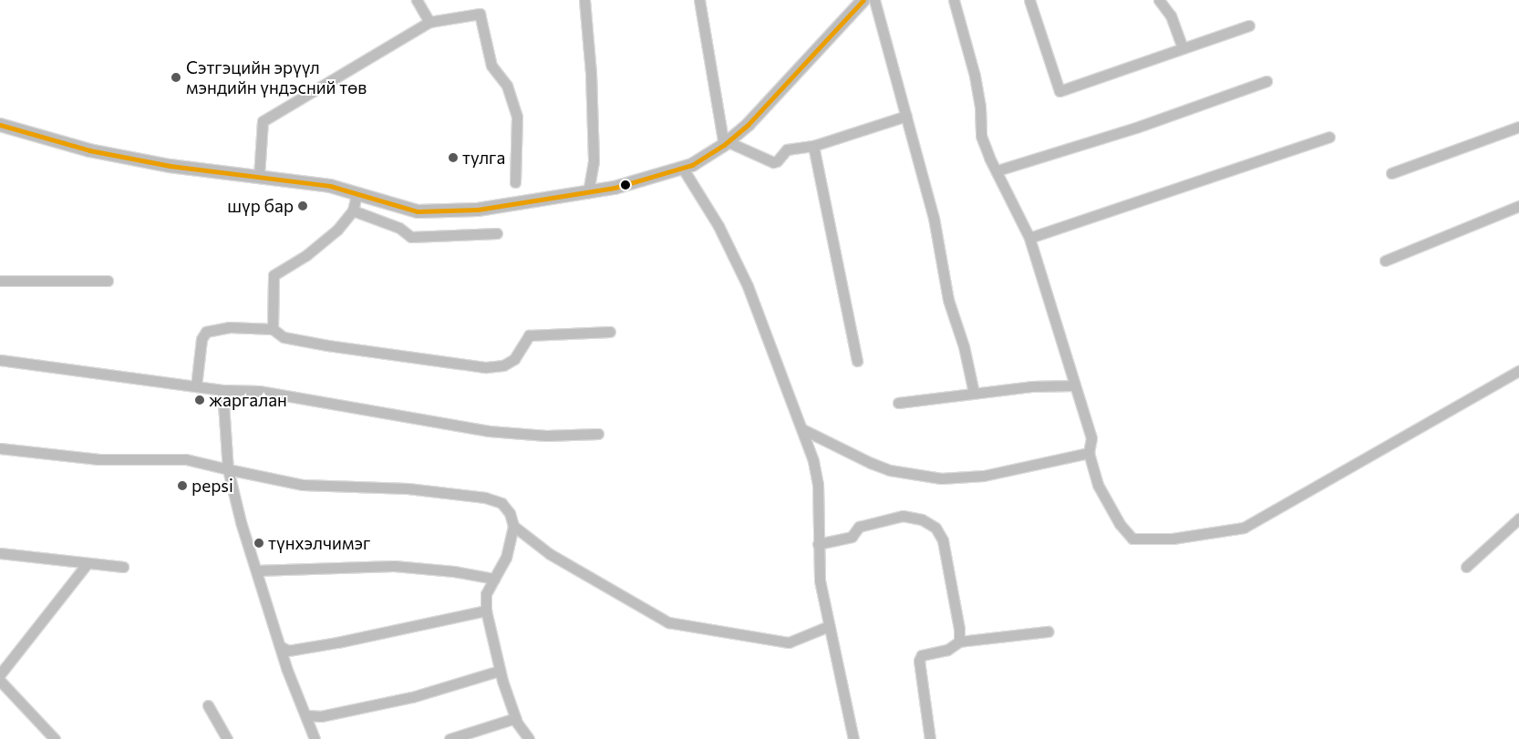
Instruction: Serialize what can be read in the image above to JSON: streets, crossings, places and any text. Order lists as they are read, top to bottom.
{
  "places": [
    "Сэтгэцийн эрүүл мэндийн үндэсний төв",
    "тулга",
    "шүр бар",
    "жаргалан",
    "pepsi",
    "түнхэлчимэг"
  ]
}
